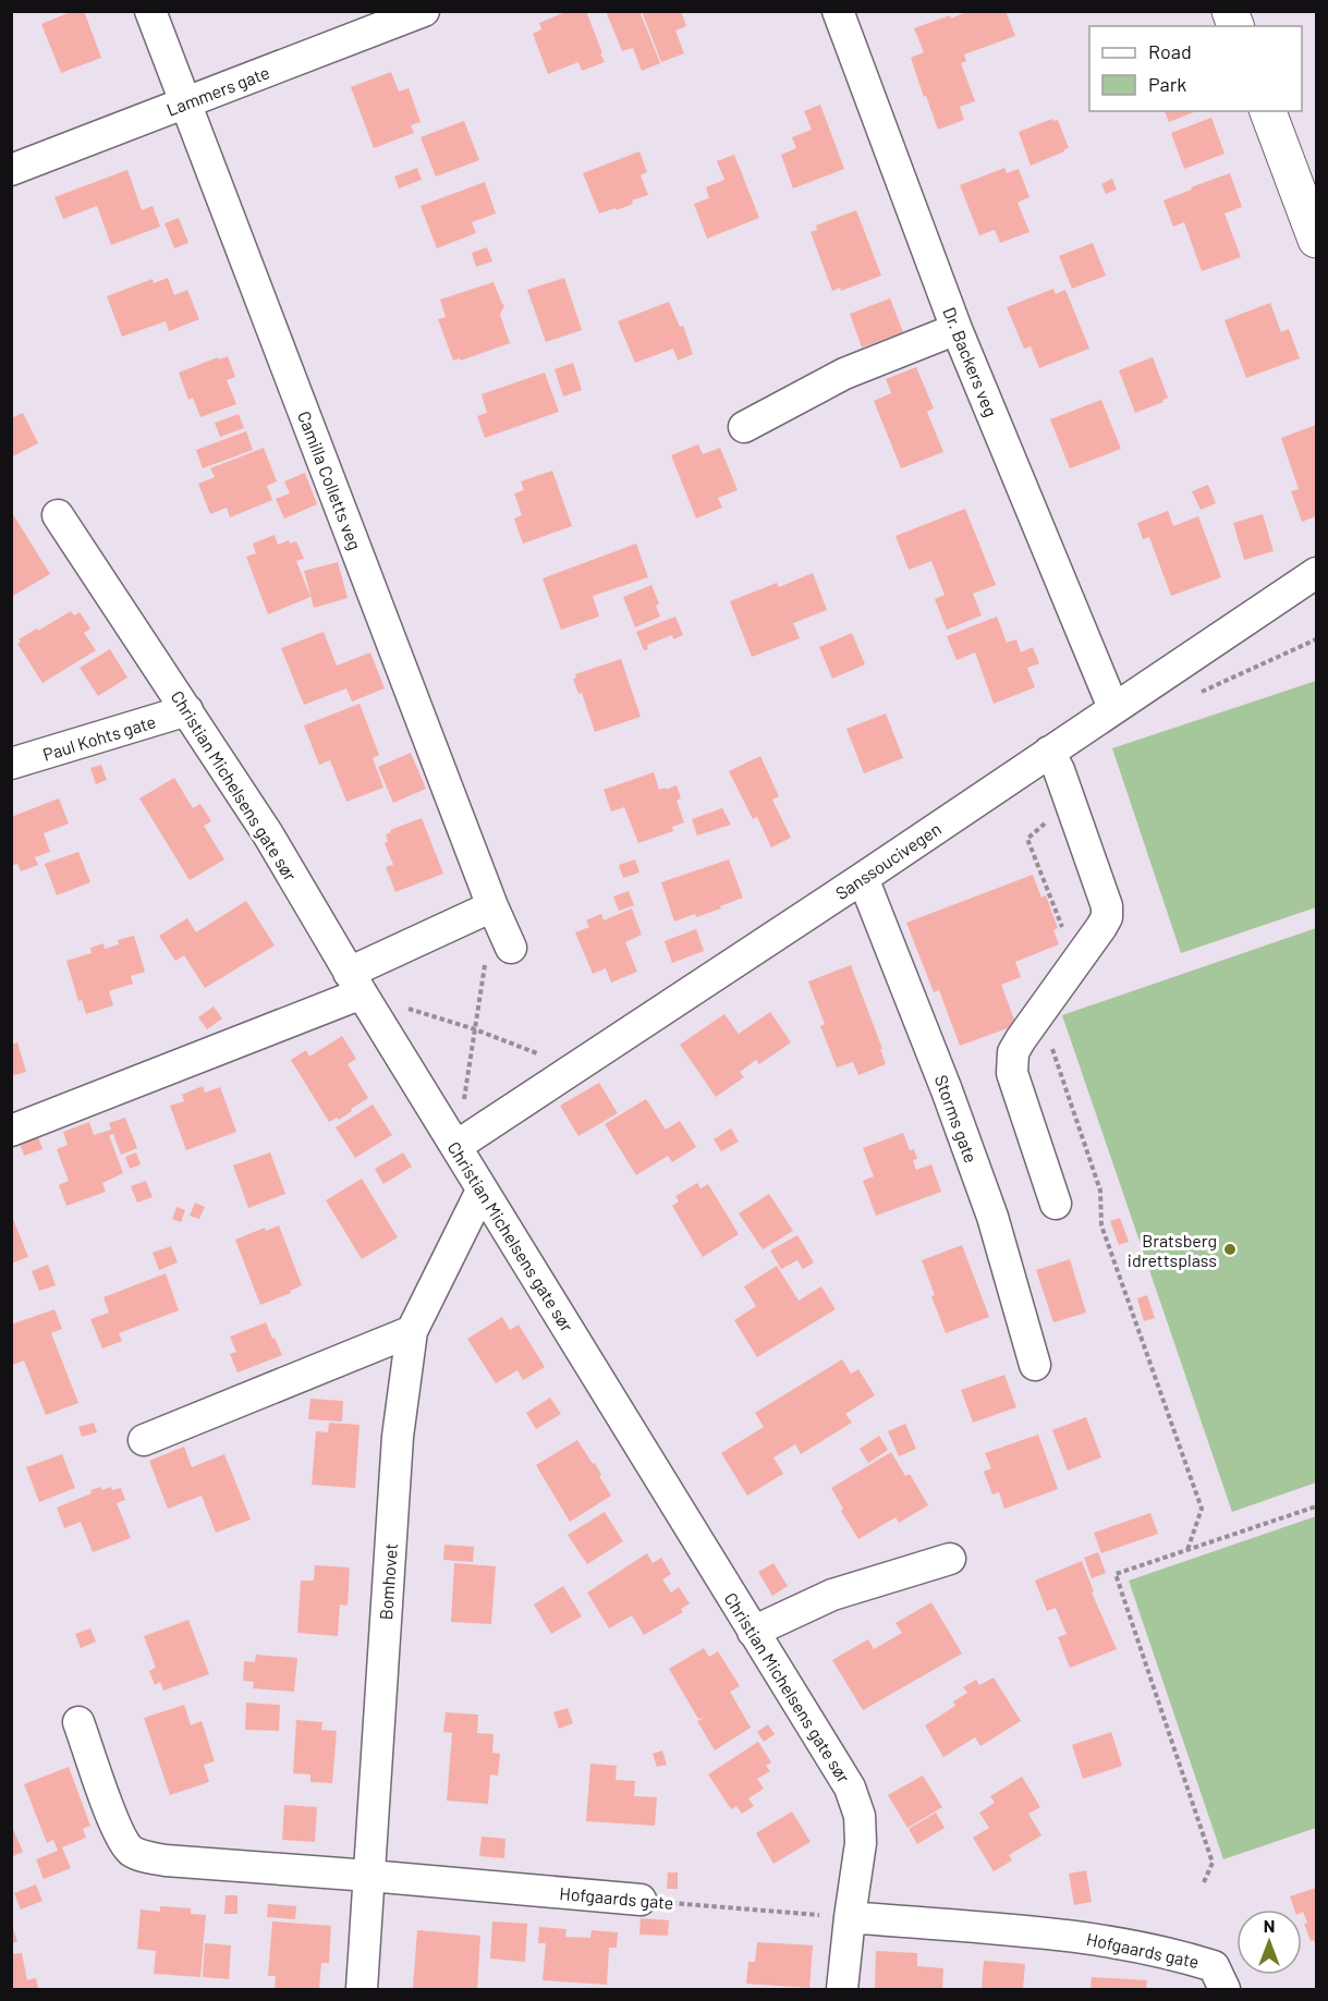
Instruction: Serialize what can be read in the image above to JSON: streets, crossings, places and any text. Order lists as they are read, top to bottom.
{
  "streets": {
    "street": [
      "Lammers gate",
      "Dr. Backers veg",
      "Camilla Colletts veg",
      "Paul Kohts gate",
      "Christian Michelsens gate sør",
      "Sanssoucivegen",
      "Storms gate",
      "Bomhovet",
      "Hofgaards gate"
    ]
  },
  "crossings": [
    ["Lammers gate", "Camilla Colletts veg"],
    ["Dr. Backers veg", "Sanssoucivegen"],
    ["Paul Kohts gate", "Christian Michelsens gate sør"],
    ["Christian Michelsens gate sør", "Sanssoucivegen"],
    ["Christian Michelsens gate sør", "Bomhovet"],
    ["Christian Michelsens gate sør", "Hofgaards gate"],
    ["Sanssoucivegen", "Storms gate"],
    ["Bomhovet", "Hofgaards gate"]
  ],
  "places": ["Bratsberg idrettsplass"],
  "legend": ["Road", "Park"],
  "north": "top"
}
